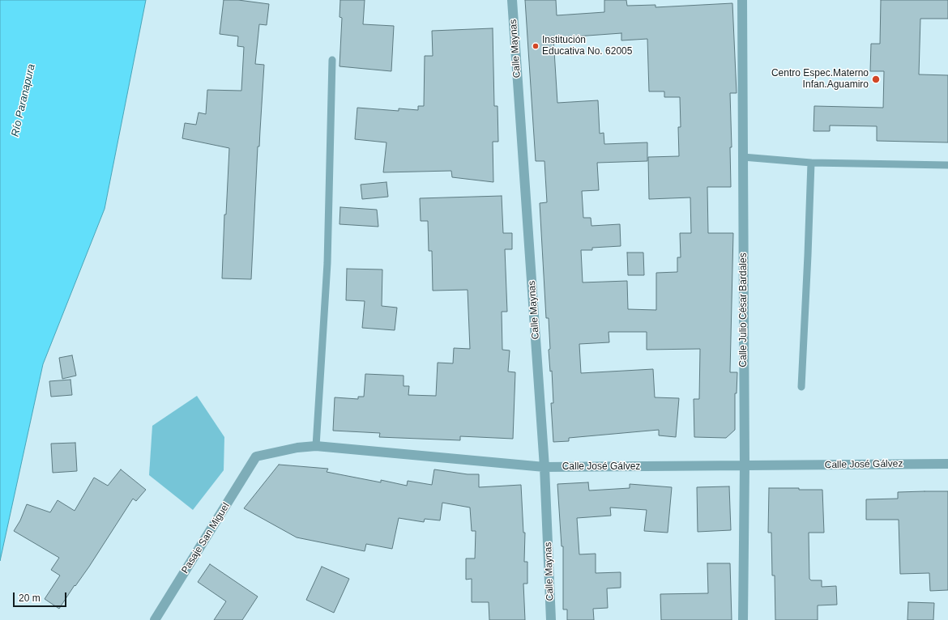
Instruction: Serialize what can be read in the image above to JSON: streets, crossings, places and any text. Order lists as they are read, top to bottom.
{
  "streets": {
    "street": [
      "Calle Maynas",
      "Calle Julio César Bardales",
      "Calle José Gálvez",
      "Pasaje San Miguel"
    ]
  },
  "crossings": [
    ["Calle Maynas", "Calle José Gálvez"],
    ["Calle Julio César Bardales", "Calle José Gálvez"],
    ["Calle José Gálvez", "Pasaje San Miguel"]
  ],
  "water": ["Río Paranapura"],
  "places": ["Institución Educativa No. 62005", "Centro Espec.Materno Infan.Aguamiro"],
  "scale_bar": "20 m"
}
